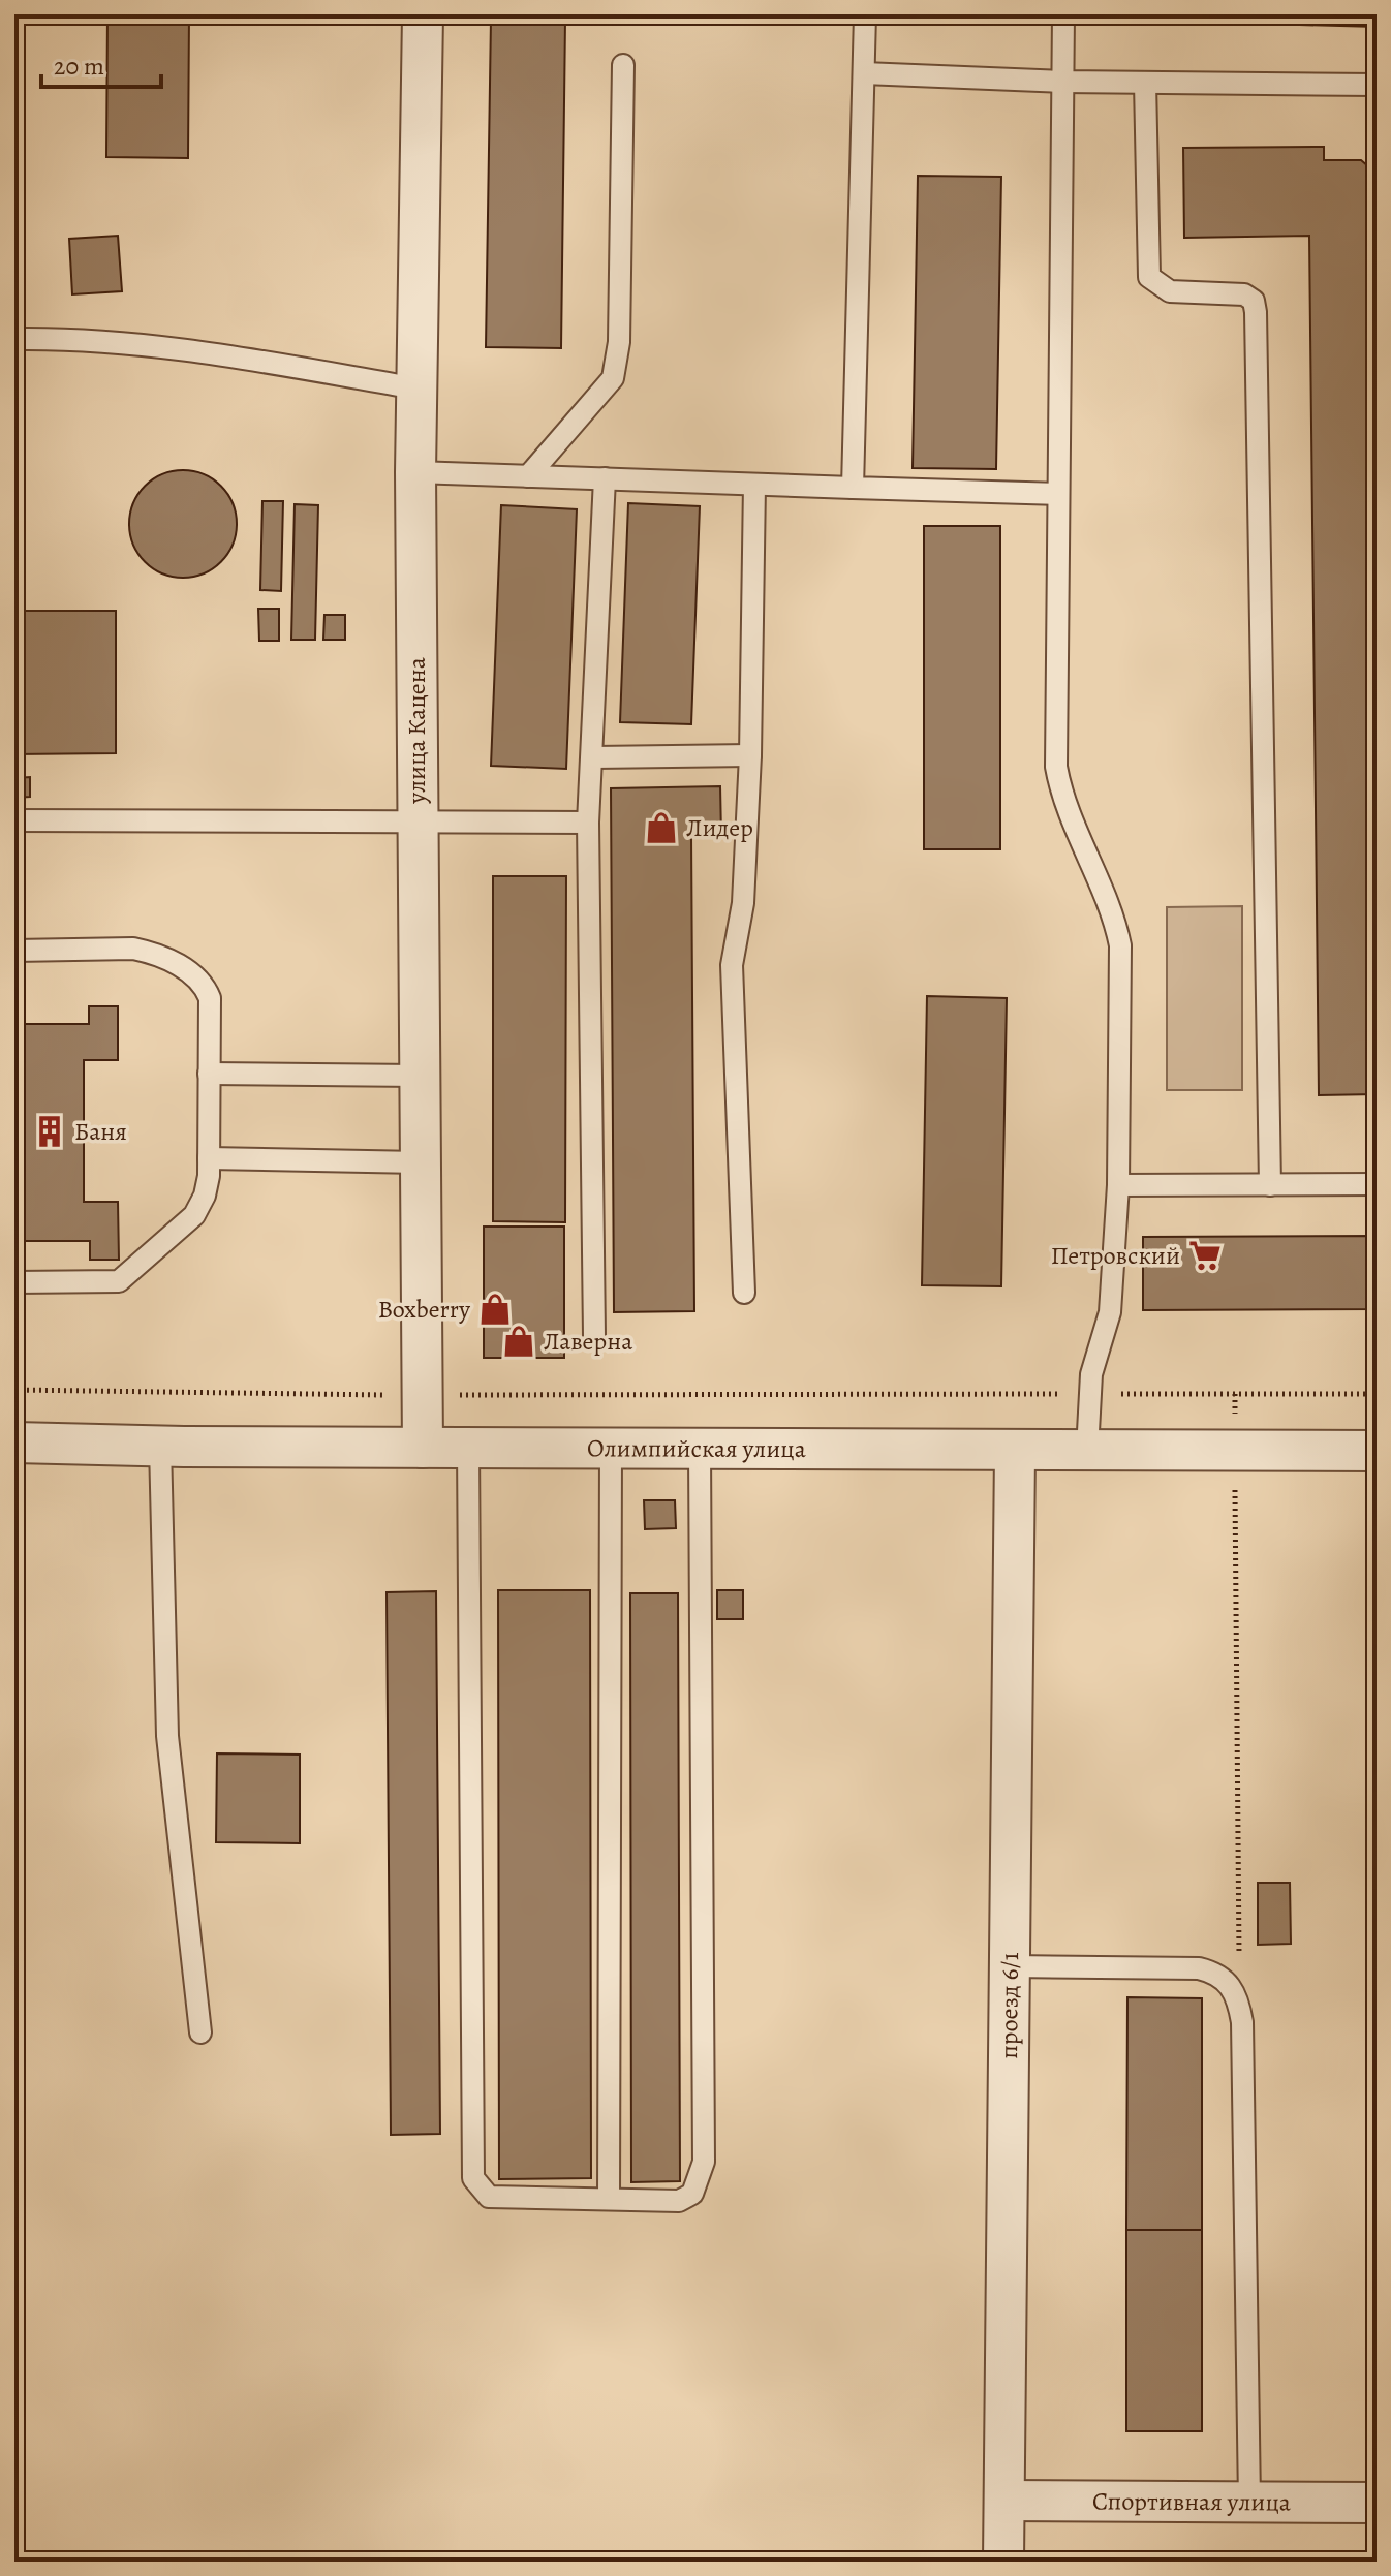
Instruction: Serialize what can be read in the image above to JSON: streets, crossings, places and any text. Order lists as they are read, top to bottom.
{
  "streets": {
    "street": [
      "улица Кацена",
      "Олимпийская улица",
      "проезд 6/1",
      "Спортивная улица"
    ]
  },
  "crossings": [
    ["улица Кацена", "Олимпийская улица"],
    ["Олимпийская улица", "проезд 6/1"],
    ["проезд 6/1", "Спортивная улица"]
  ],
  "places": {
    "shop": ["Лидер", "Boxberry", "Лаверна"],
    "building": ["Баня"],
    "supermarket": ["Петровский"]
  },
  "scale_bar": "20 m"
}
